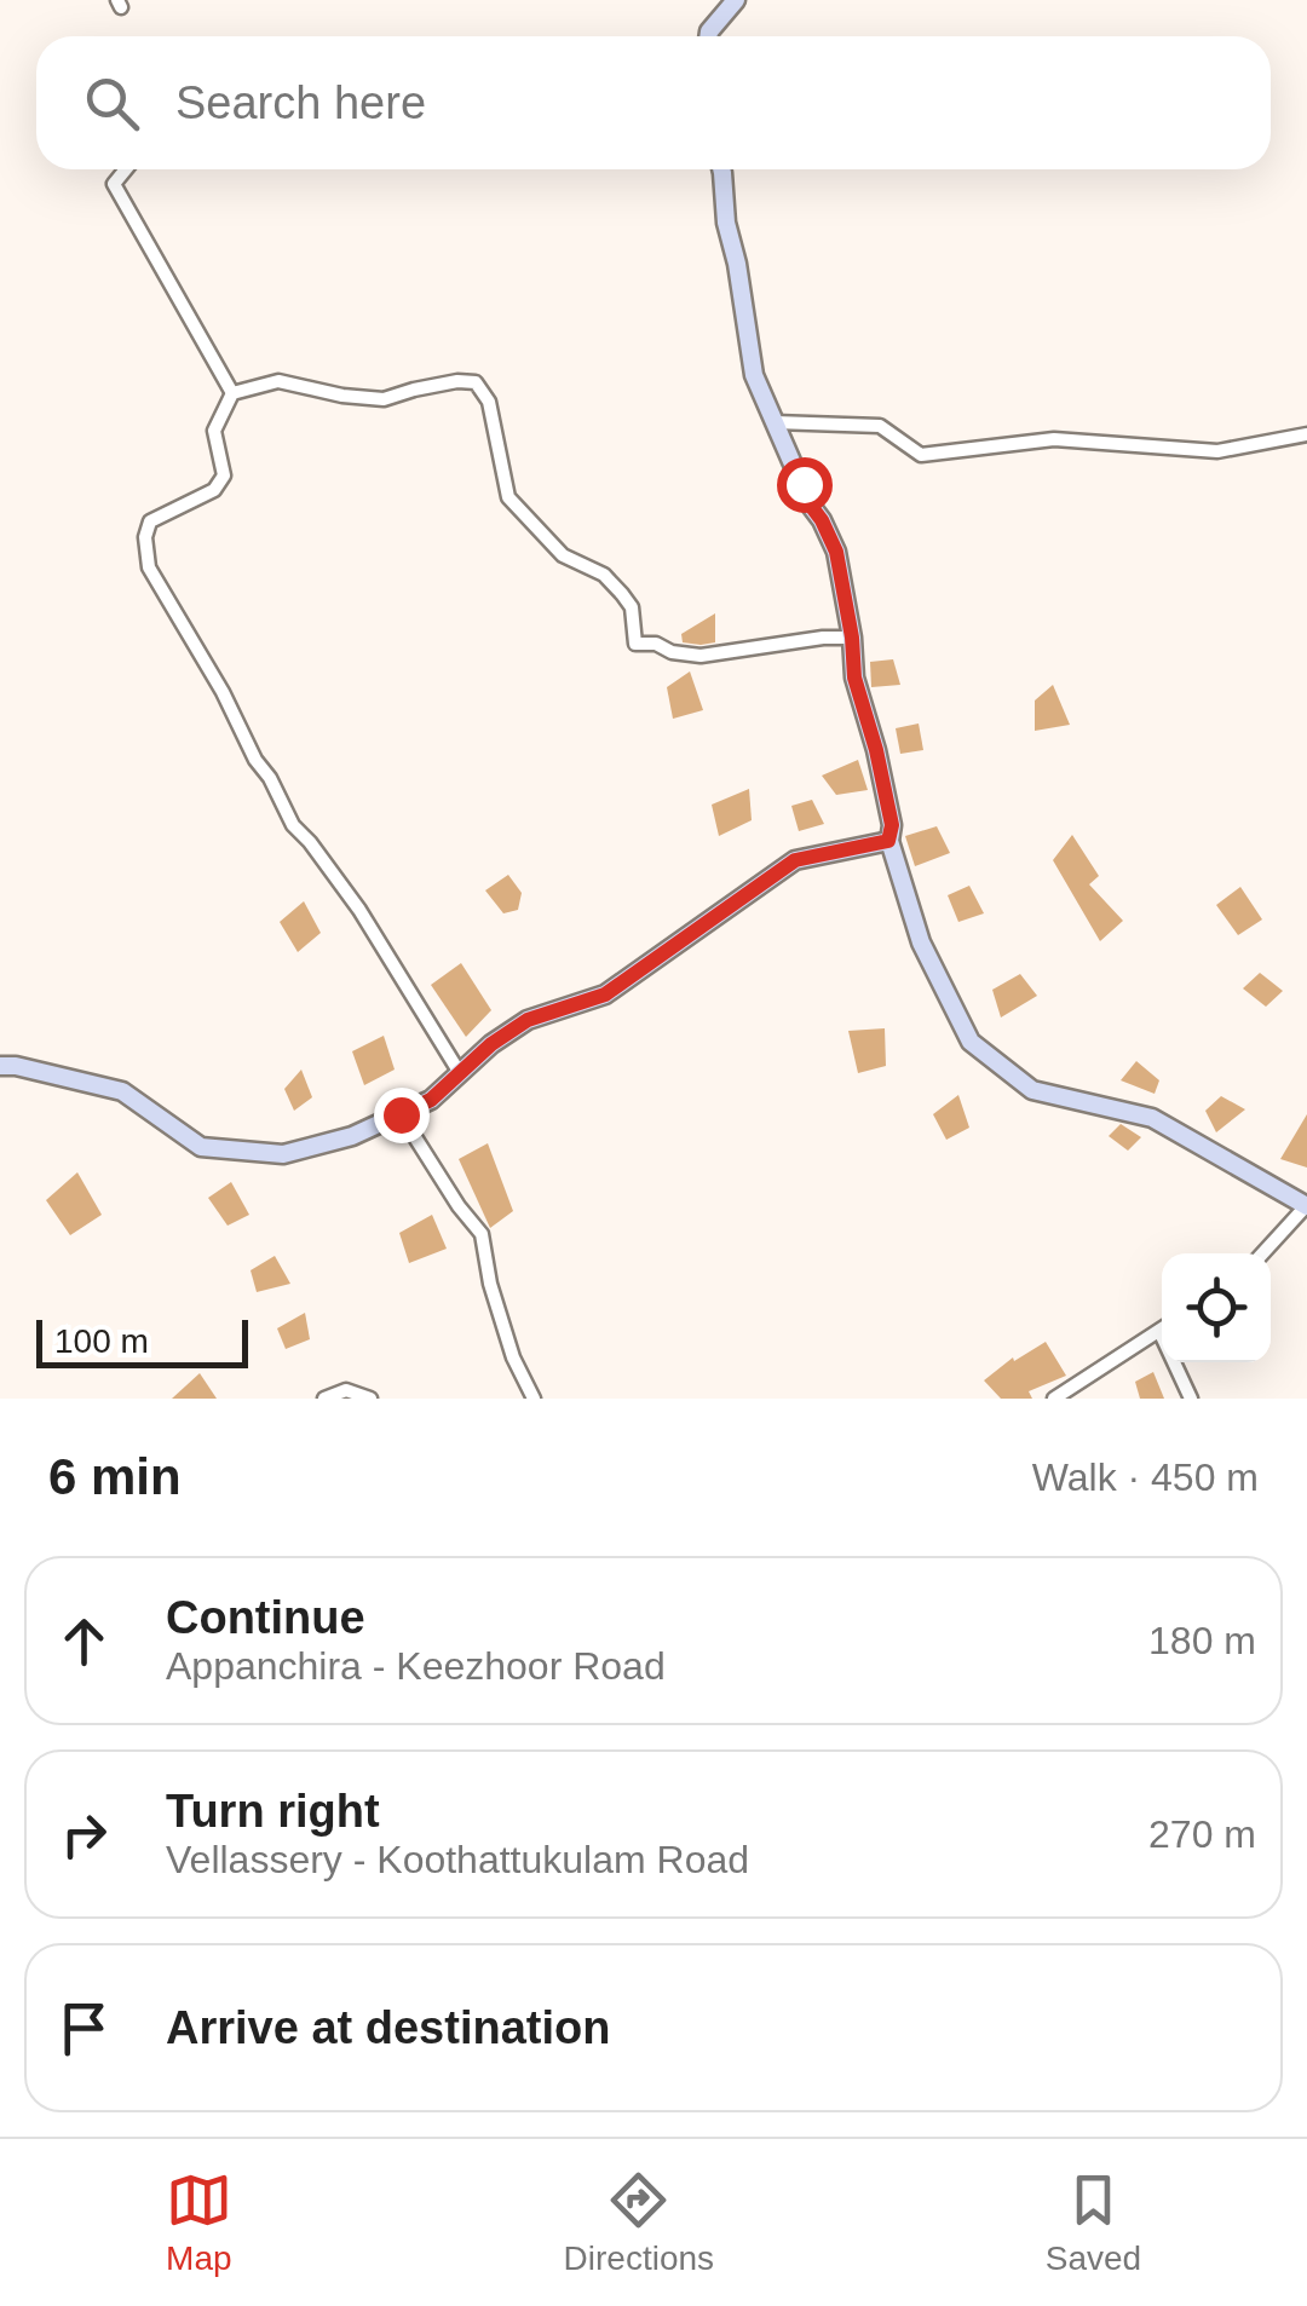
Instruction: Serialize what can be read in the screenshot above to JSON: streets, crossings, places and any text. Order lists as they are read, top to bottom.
{
  "scale_bar": "100 m",
  "page": {
    "search": "Search here",
    "scale": "100 m",
    "heading": ["6 min", "Walk · 450 m"],
    "list": [
      ["Continue", "Appanchira - Keezhoor Road", "180 m"],
      ["Turn right", "Vellassery - Koothattukulam Road", "270 m"],
      "Arrive at destination"
    ],
    "nav": ["Map", "Directions", "Saved"]
  }
}
